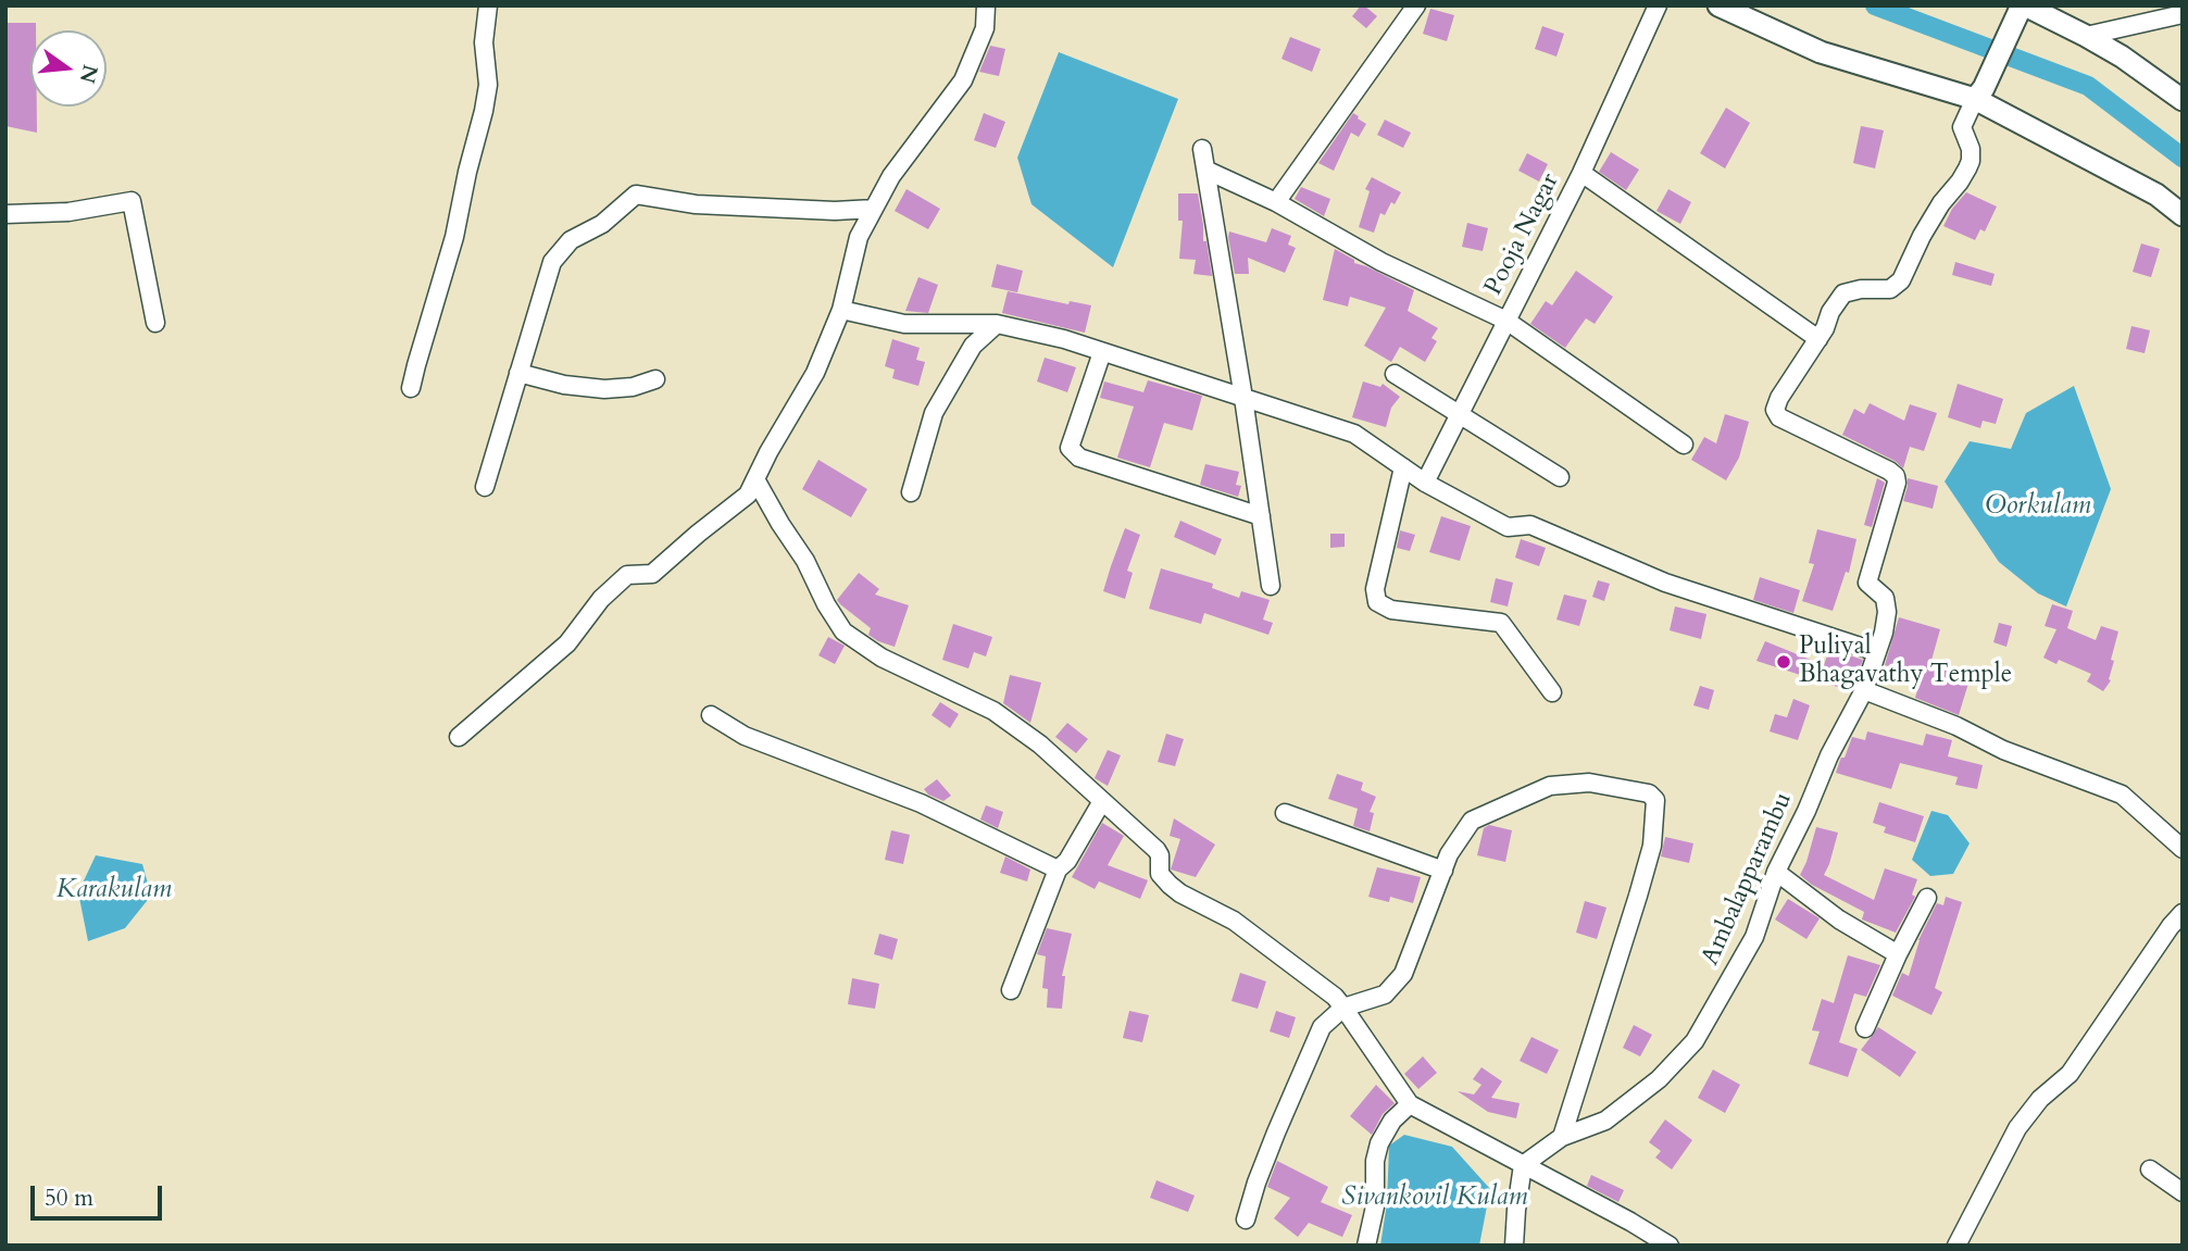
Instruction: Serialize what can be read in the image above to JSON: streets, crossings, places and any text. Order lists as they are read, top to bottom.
{
  "streets": {
    "street": ["Pooja Nagar", "Ambalapparambu"]
  },
  "water": ["Oorkulam", "Karakulam", "Sivankovil Kulam"],
  "places": ["Puliyal Bhagavathy Temple"],
  "scale_bar": "50 m",
  "north": "right"
}
